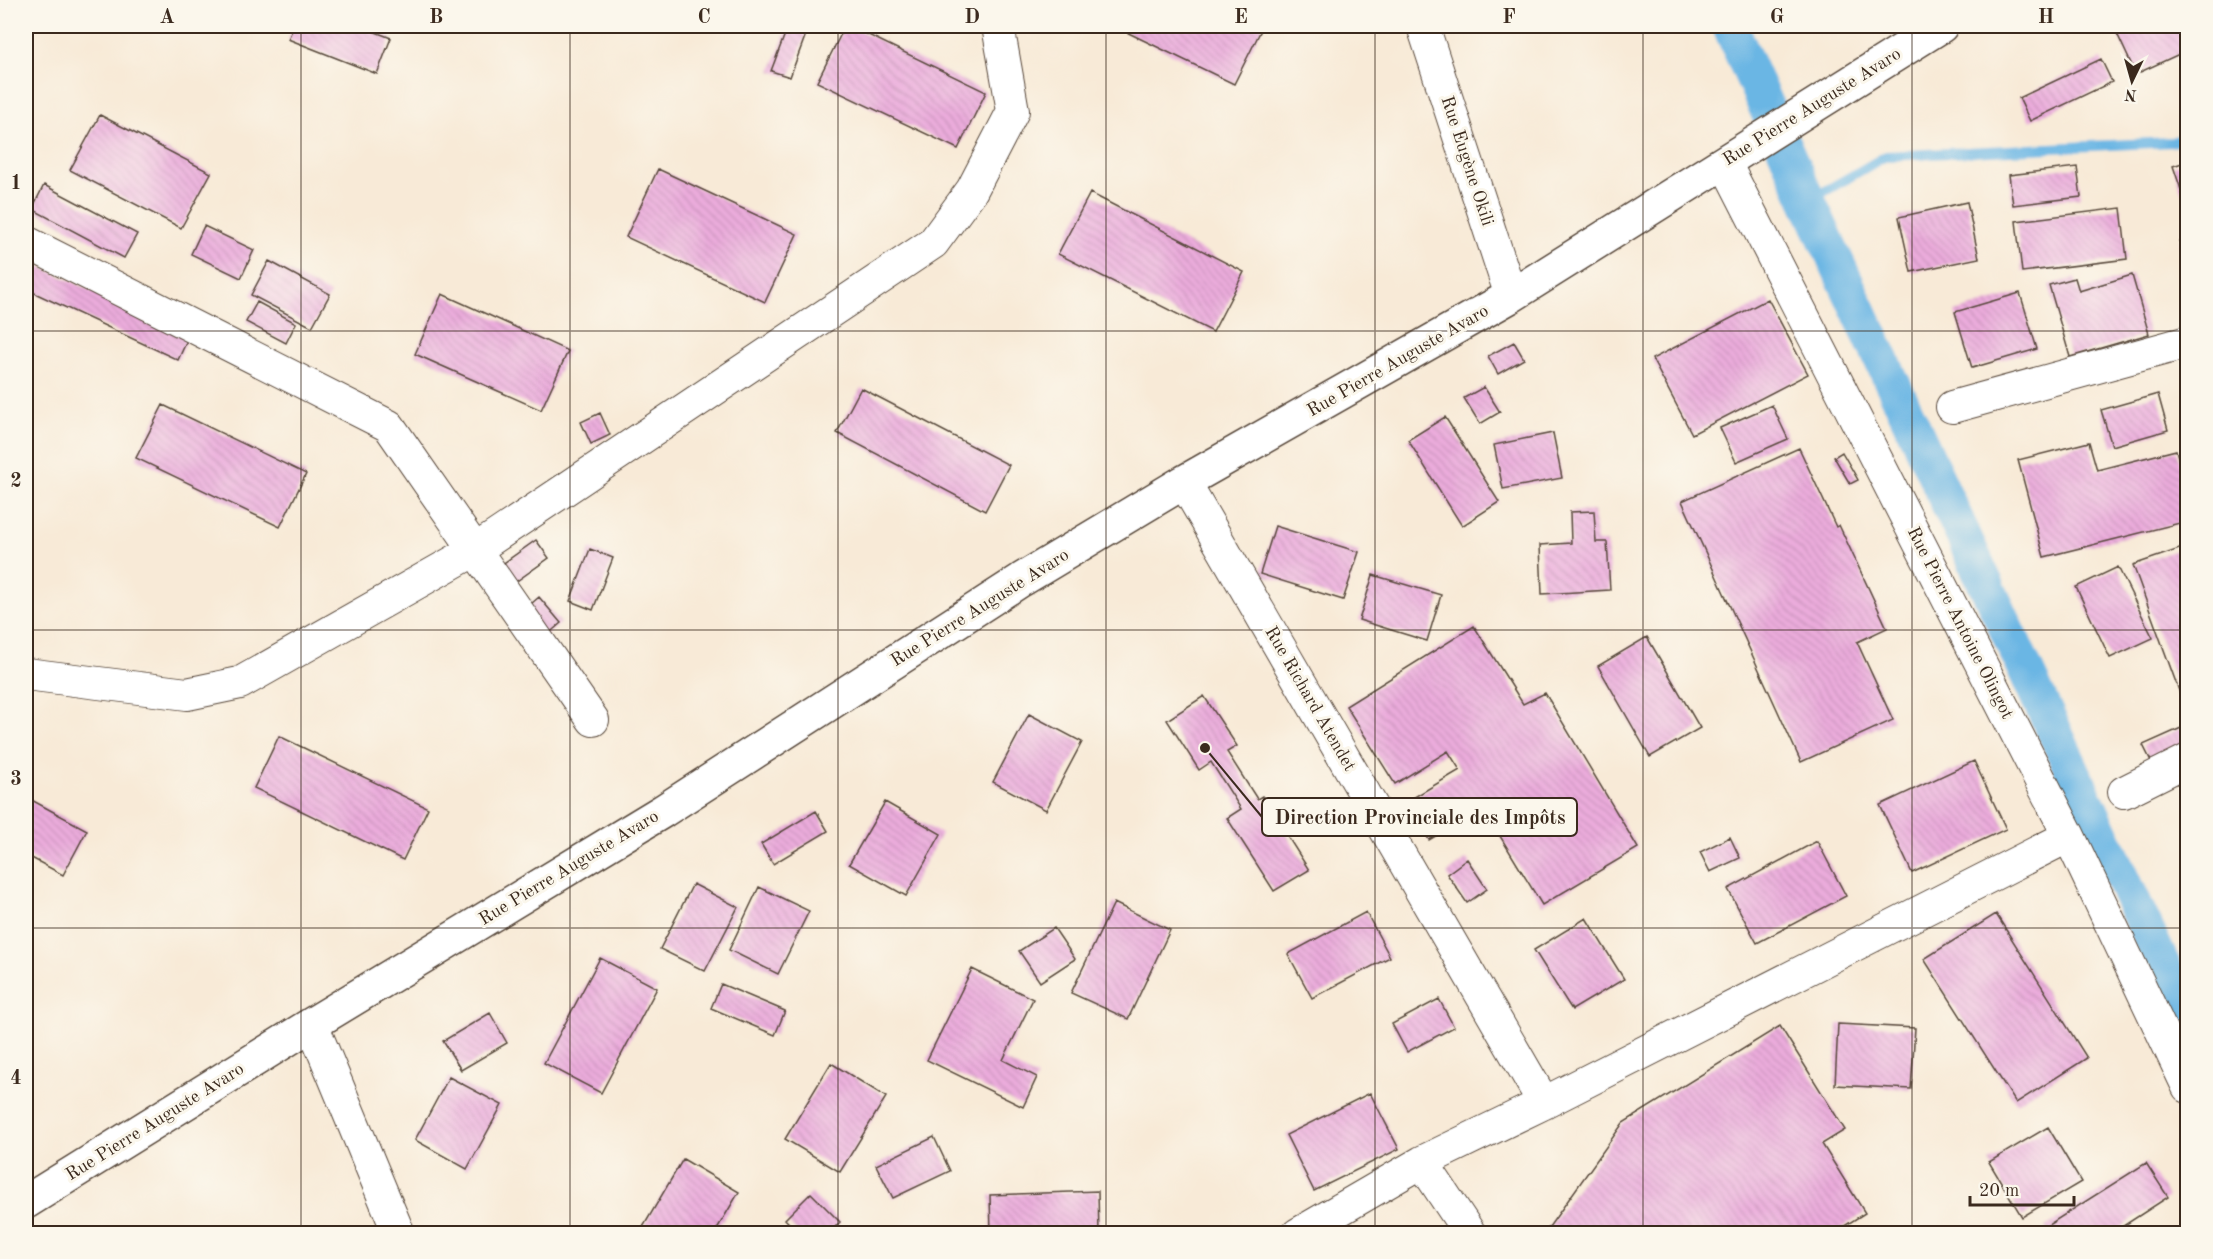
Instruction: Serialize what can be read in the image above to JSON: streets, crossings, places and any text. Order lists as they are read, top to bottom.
{
  "streets": {
    "street": [
      "Rue Pierre Auguste Avaro",
      "Rue Eugène Okili",
      "Rue Pierre Antoine Olingot",
      "Rue Richard Atendet"
    ]
  },
  "crossings": [
    ["Rue Pierre Auguste Avaro", "Rue Eugène Okili"],
    ["Rue Pierre Auguste Avaro", "Rue Pierre Antoine Olingot"],
    ["Rue Pierre Auguste Avaro", "Rue Richard Atendet"]
  ],
  "places": ["Direction Provinciale des Impôts"],
  "scale_bar": "20 m",
  "north": "bottom",
  "grid": {
    "columns": [
      "A",
      "B",
      "C",
      "D",
      "E",
      "F",
      "G",
      "H"
    ],
    "rows": [
      "1",
      "2",
      "3",
      "4"
    ]
  }
}
